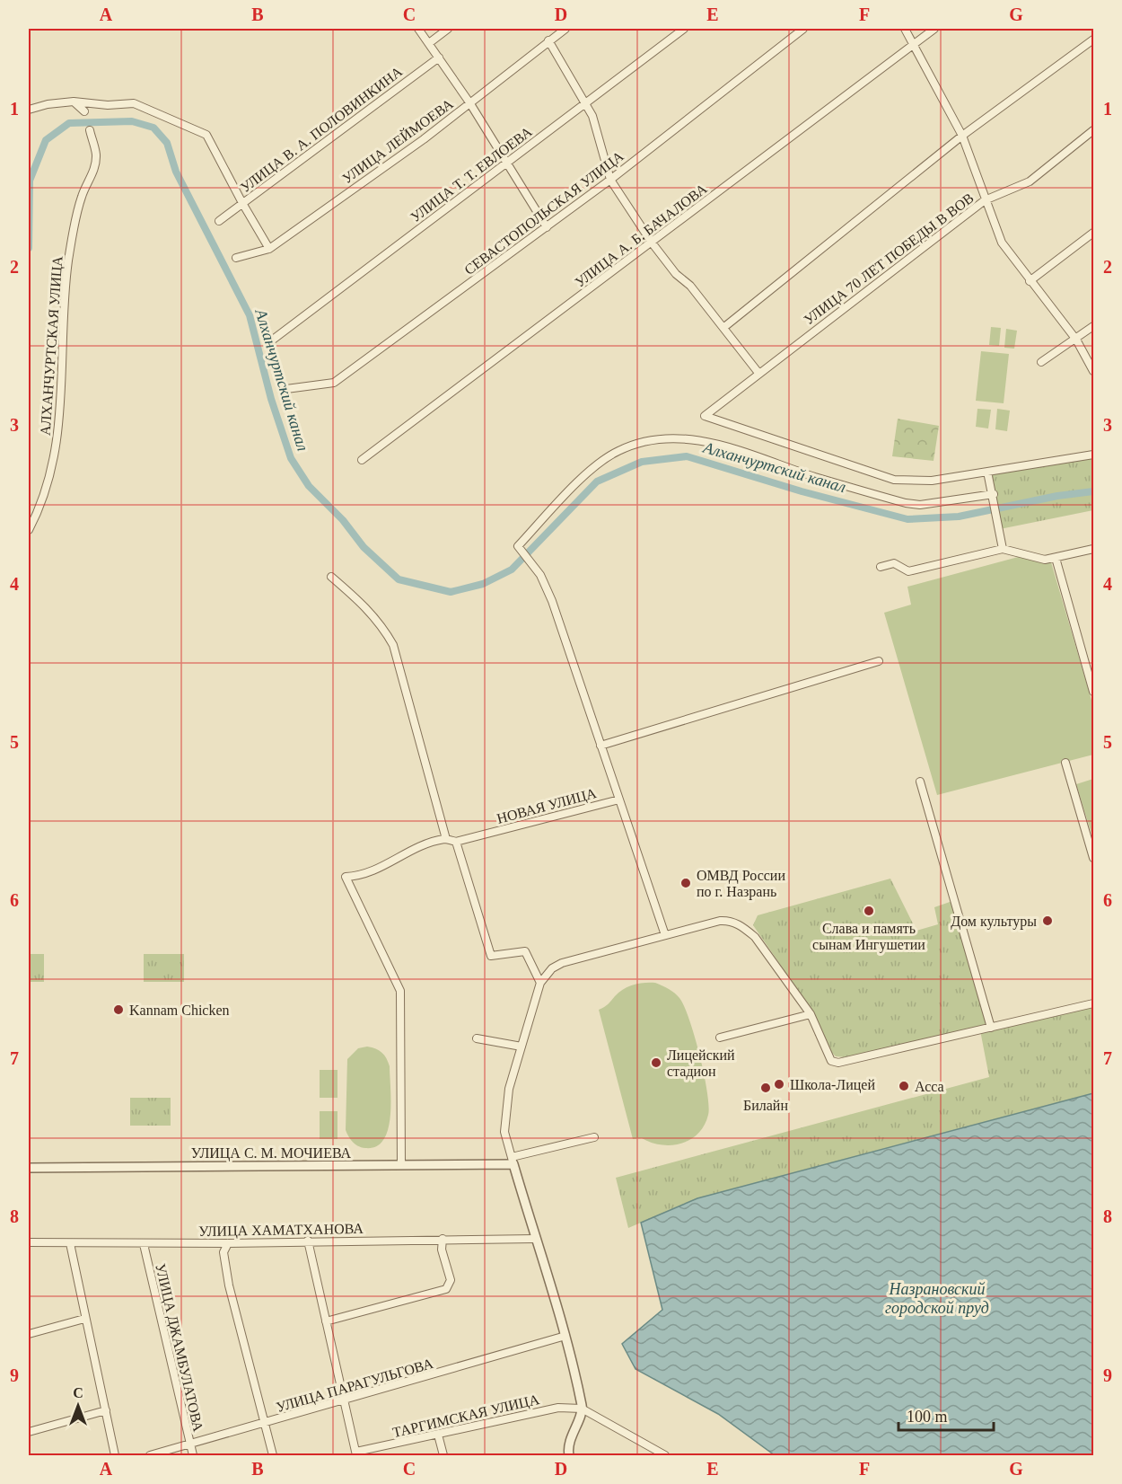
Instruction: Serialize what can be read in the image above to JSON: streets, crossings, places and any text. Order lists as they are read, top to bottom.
{
  "streets": {
    "street": [
      "УЛИЦА В. А. ПОЛОВИНКИНА",
      "УЛИЦА ЛЕЙМОЕВА",
      "УЛИЦА Т. Т. ЕВЛОЕВА",
      "СЕВАСТОПОЛЬСКАЯ УЛИЦА",
      "УЛИЦА А. Б. БАЧАЛОВА",
      "УЛИЦА 70 ЛЕТ ПОБЕДЫ В ВОВ",
      "АЛХАНЧУРТСКАЯ УЛИЦА",
      "НОВАЯ УЛИЦА",
      "УЛИЦА С. М. МОЧИЕВА",
      "УЛИЦА ХАМАТХАНОВА",
      "УЛИЦА ДЖАМБУЛАТОВА",
      "УЛИЦА ПАРАГУЛЬГОВА",
      "ТАРГИМСКАЯ УЛИЦА"
    ]
  },
  "crossings": [
    ["УЛИЦА ХАМАТХАНОВА", "УЛИЦА ДЖАМБУЛАТОВА"],
    ["УЛИЦА ДЖАМБУЛАТОВА", "УЛИЦА ПАРАГУЛЬГОВА"]
  ],
  "water": ["Алханчуртский канал", "Назрановский городской пруд"],
  "places": [
    "ОМВД России по г. Назрань",
    "Слава и память сынам Ингушетии",
    "Дом культуры",
    "Kannam Chicken",
    "Лицейский стадион",
    "Школа-Лицей",
    "Асса",
    "Билайн"
  ],
  "scale_bar": "100 m",
  "north": "top",
  "grid": {
    "columns": [
      "A",
      "B",
      "C",
      "D",
      "E",
      "F",
      "G"
    ],
    "rows": [
      "1",
      "2",
      "3",
      "4",
      "5",
      "6",
      "7",
      "8",
      "9"
    ]
  }
}
